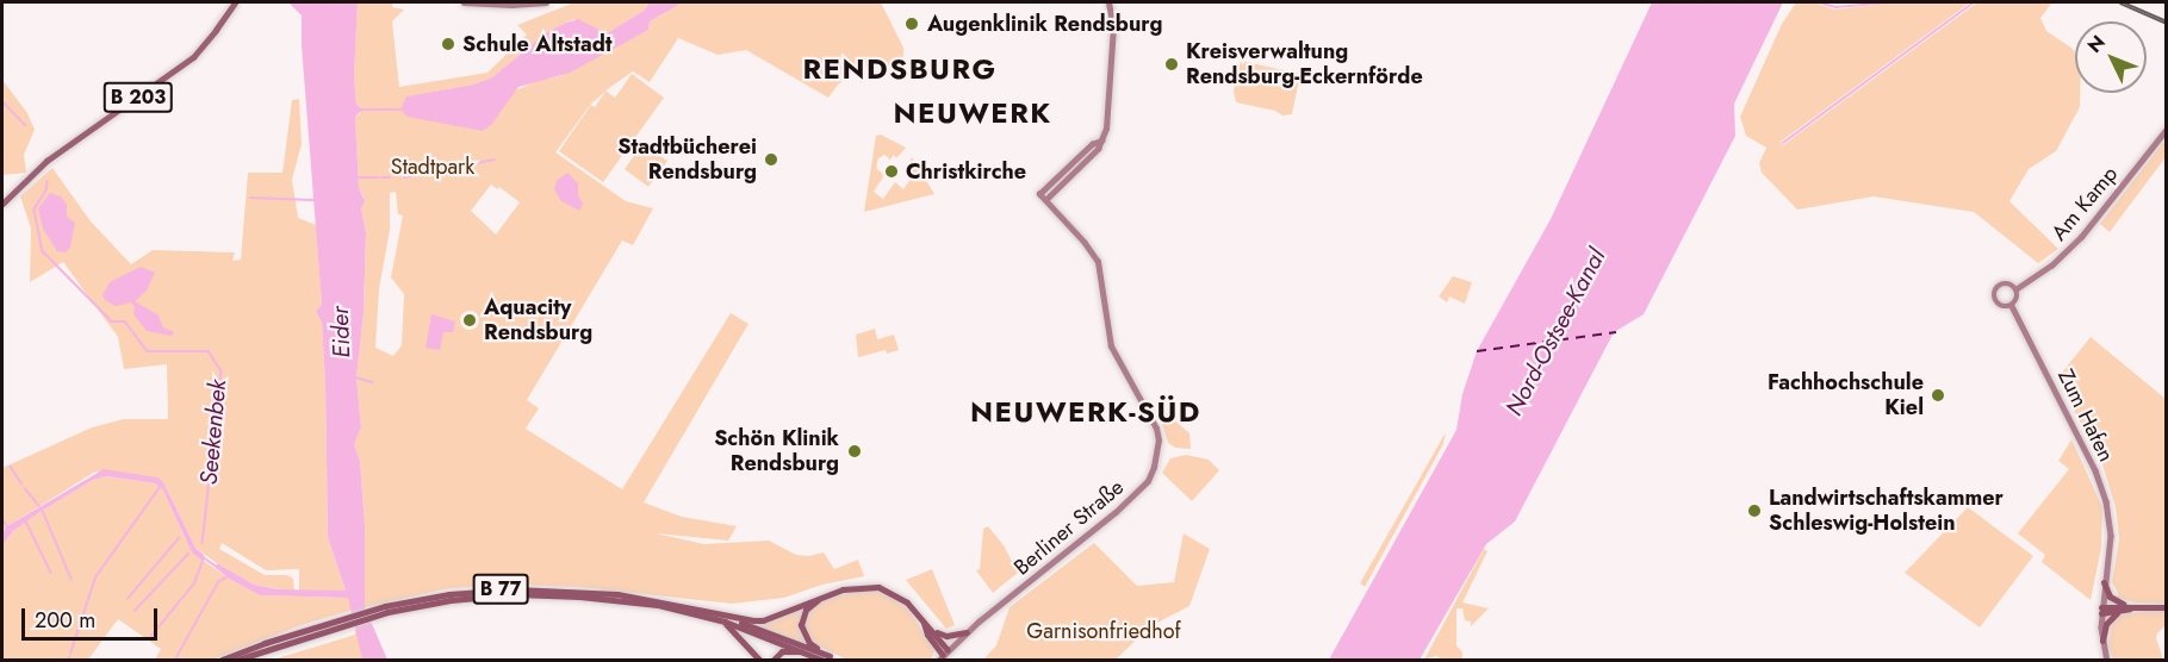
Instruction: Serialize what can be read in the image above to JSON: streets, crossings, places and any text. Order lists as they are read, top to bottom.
{
  "streets": {
    "highway": ["B 77"],
    "main road": [
      "B 203",
      "Am Kamp",
      "Zum Hafen",
      "Berliner Straße"
    ]
  },
  "crossings": [
    ["Am Kamp", "Zum Hafen"]
  ],
  "districts": ["RENDSBURG", "NEUWERK", "NEUWERK-SÜD"],
  "water": ["Eider", "Nord-Ostsee-Kanal", "Seekenbek"],
  "parks": ["Stadtpark", "Garnisonfriedhof"],
  "places": [
    "Augenklinik Rendsburg",
    "Schule Altstadt",
    "Kreisverwaltung Rendsburg-Eckernförde",
    "Stadtbücherei Rendsburg",
    "Christkirche",
    "Aquacity Rendsburg",
    "Fachhochschule Kiel",
    "Schön Klinik Rendsburg",
    "Landwirtschaftskammer Schleswig-Holstein"
  ],
  "scale_bar": "200 m",
  "north": "top left"
}
